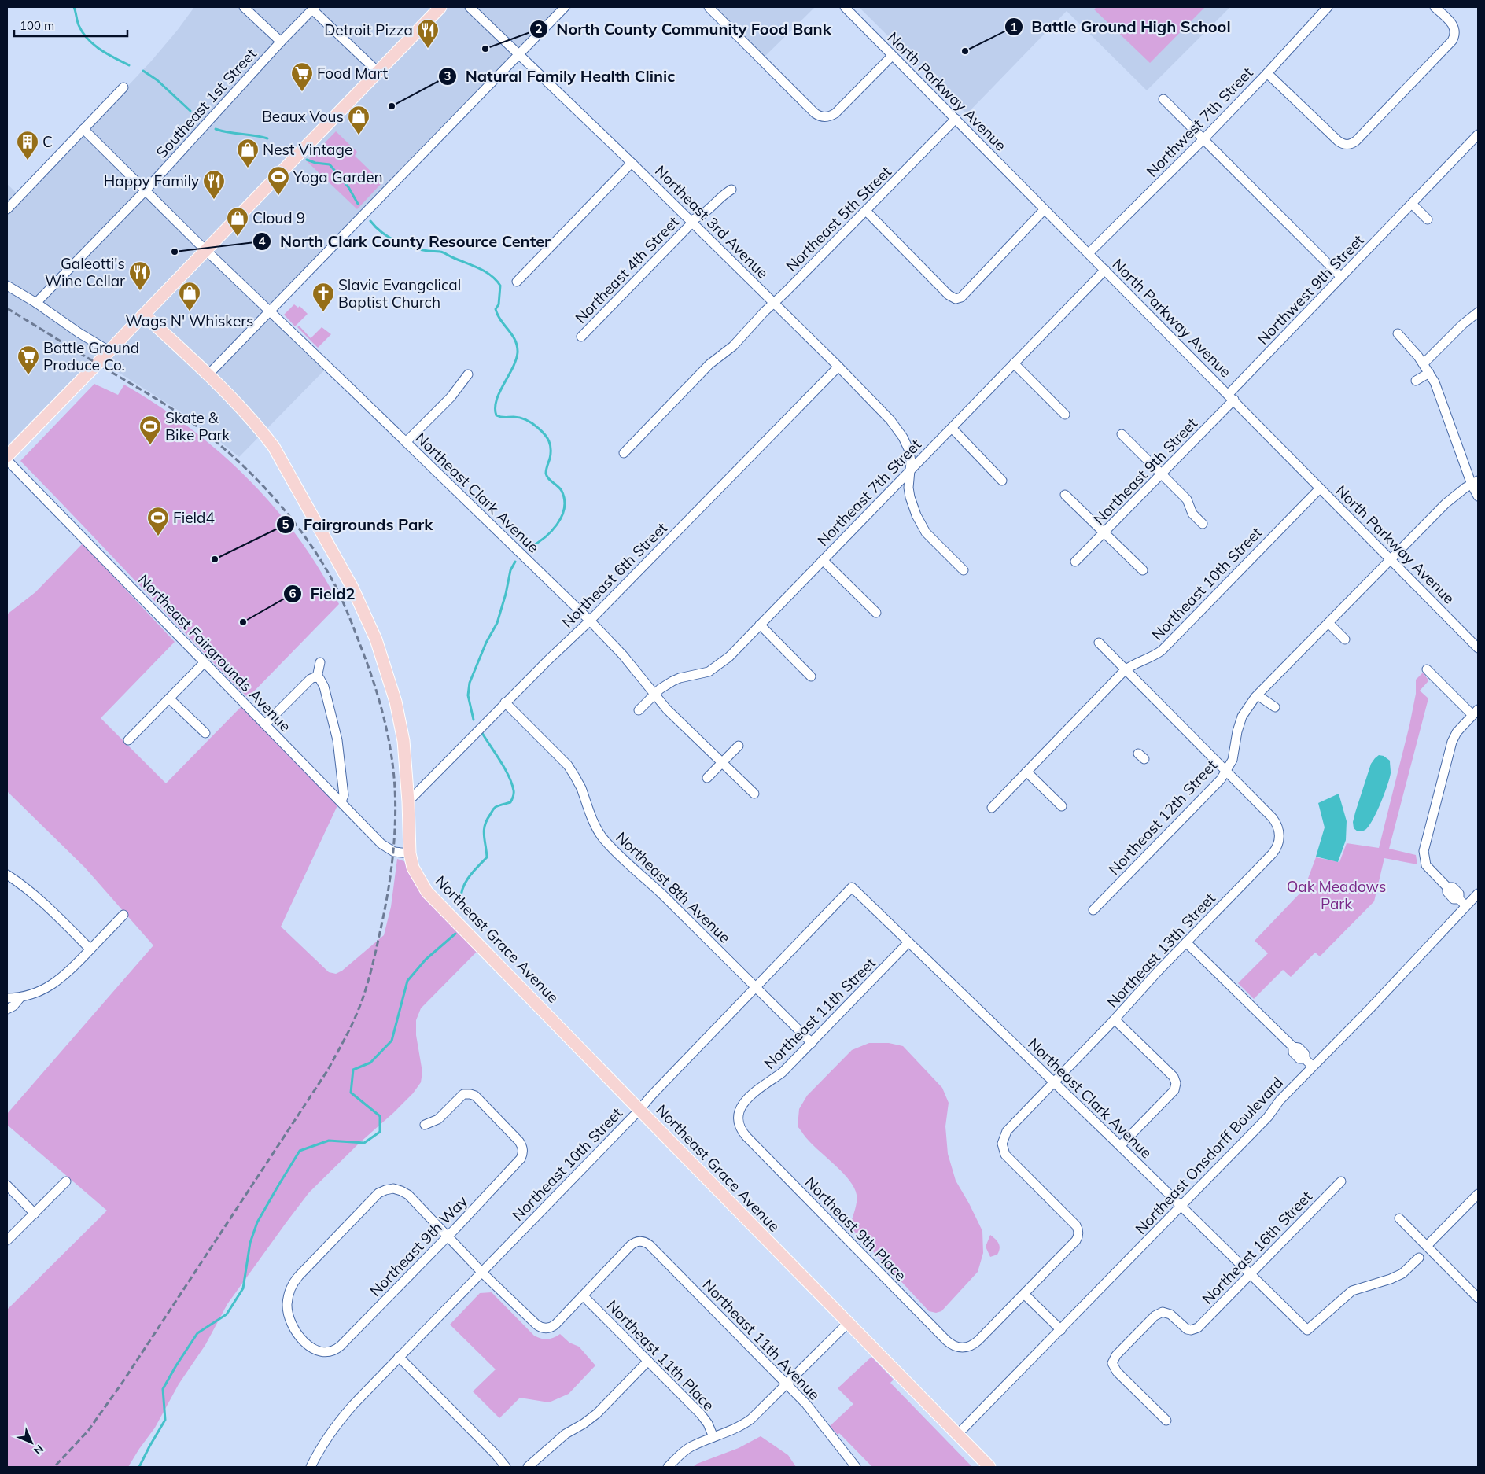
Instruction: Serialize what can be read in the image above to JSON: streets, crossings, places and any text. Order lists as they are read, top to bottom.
{
  "streets": {
    "main road": ["Northeast Grace Avenue"],
    "street": [
      "North Parkway Avenue",
      "Southeast 1st Street",
      "Northwest 7th Street",
      "Northeast 5th Street",
      "Northeast 3rd Avenue",
      "Northeast 4th Street",
      "Northwest 9th Street",
      "Northeast 9th Street",
      "Northeast Clark Avenue",
      "Northeast 7th Street",
      "Northeast 6th Street",
      "Northeast 10th Street",
      "Northeast Fairgrounds Avenue",
      "Northeast 12th Street",
      "Northeast 8th Avenue",
      "Northeast 13th Street",
      "Northeast 11th Street",
      "Northeast Onsdorff Boulevard",
      "Northeast 9th Place",
      "Northeast 9th Way",
      "Northeast 16th Street",
      "Northeast 11th Avenue",
      "Northeast 11th Place"
    ]
  },
  "crossings": [
    ["North Parkway Avenue", "Northwest 7th Street"],
    ["North Parkway Avenue", "Northeast 5th Street"],
    ["North Parkway Avenue", "Northwest 9th Street"],
    ["North Parkway Avenue", "Northeast 9th Street"],
    ["North Parkway Avenue", "Northeast 7th Street"],
    ["North Parkway Avenue", "Northeast 10th Street"],
    ["North Parkway Avenue", "Northeast 12th Street"],
    ["Southeast 1st Street", "Northeast Clark Avenue"],
    ["Northeast 5th Street", "Northeast 3rd Avenue"],
    ["Northeast 3rd Avenue", "Northeast 4th Street"],
    ["Northeast 3rd Avenue", "Northeast 7th Street"],
    ["Northeast 3rd Avenue", "Northeast 6th Street"],
    ["Northwest 9th Street", "Northeast 9th Street"],
    ["Northeast Clark Avenue", "Northeast 7th Street"],
    ["Northeast Clark Avenue", "Northeast 6th Street"],
    ["Northeast Clark Avenue", "Northeast 10th Street"],
    ["Northeast Clark Avenue", "Northeast 13th Street"],
    ["Northeast Clark Avenue", "Northeast 11th Street"],
    ["Northeast Clark Avenue", "Northeast Onsdorff Boulevard"],
    ["Northeast Clark Avenue", "Northeast 16th Street"],
    ["Northeast 6th Street", "Northeast 8th Avenue"],
    ["Northeast 6th Street", "Northeast Grace Avenue"],
    ["Northeast 10th Street", "Northeast 8th Avenue"],
    ["Northeast 10th Street", "Northeast Grace Avenue"],
    ["Northeast Fairgrounds Avenue", "Northeast Grace Avenue"],
    ["Northeast 12th Street", "Northeast 13th Street"],
    ["Northeast 8th Avenue", "Northeast 11th Street"],
    ["Northeast Grace Avenue", "Northeast Onsdorff Boulevard"],
    ["Northeast 13th Street", "Northeast 9th Place"],
    ["Northeast 11th Street", "Northeast 9th Place"],
    ["Northeast 11th Avenue", "Northeast 11th Place"]
  ],
  "parks": ["Oak Meadows Park"],
  "places": {
    "other": [
      "North County Community Food Bank",
      "Battle Ground High School",
      "Natural Family Health Clinic",
      "North Clark County Resource Center",
      "Fairgrounds Park",
      "Field2"
    ],
    "restaurant": ["Detroit Pizza", "Happy Family", "Galeotti's Wine Cellar"],
    "supermarket": ["Food Mart", "Battle Ground Produce Co."],
    "shop": [
      "Beaux Vous",
      "Nest Vintage",
      "Cloud 9",
      "Wags N' Whiskers"
    ],
    "building": ["C"],
    "sports": ["Yoga Garden", "Skate & Bike Park", "Field4"],
    "church": ["Slavic Evangelical Baptist Church"]
  },
  "scale_bar": "100 m",
  "north": "bottom right"
}
